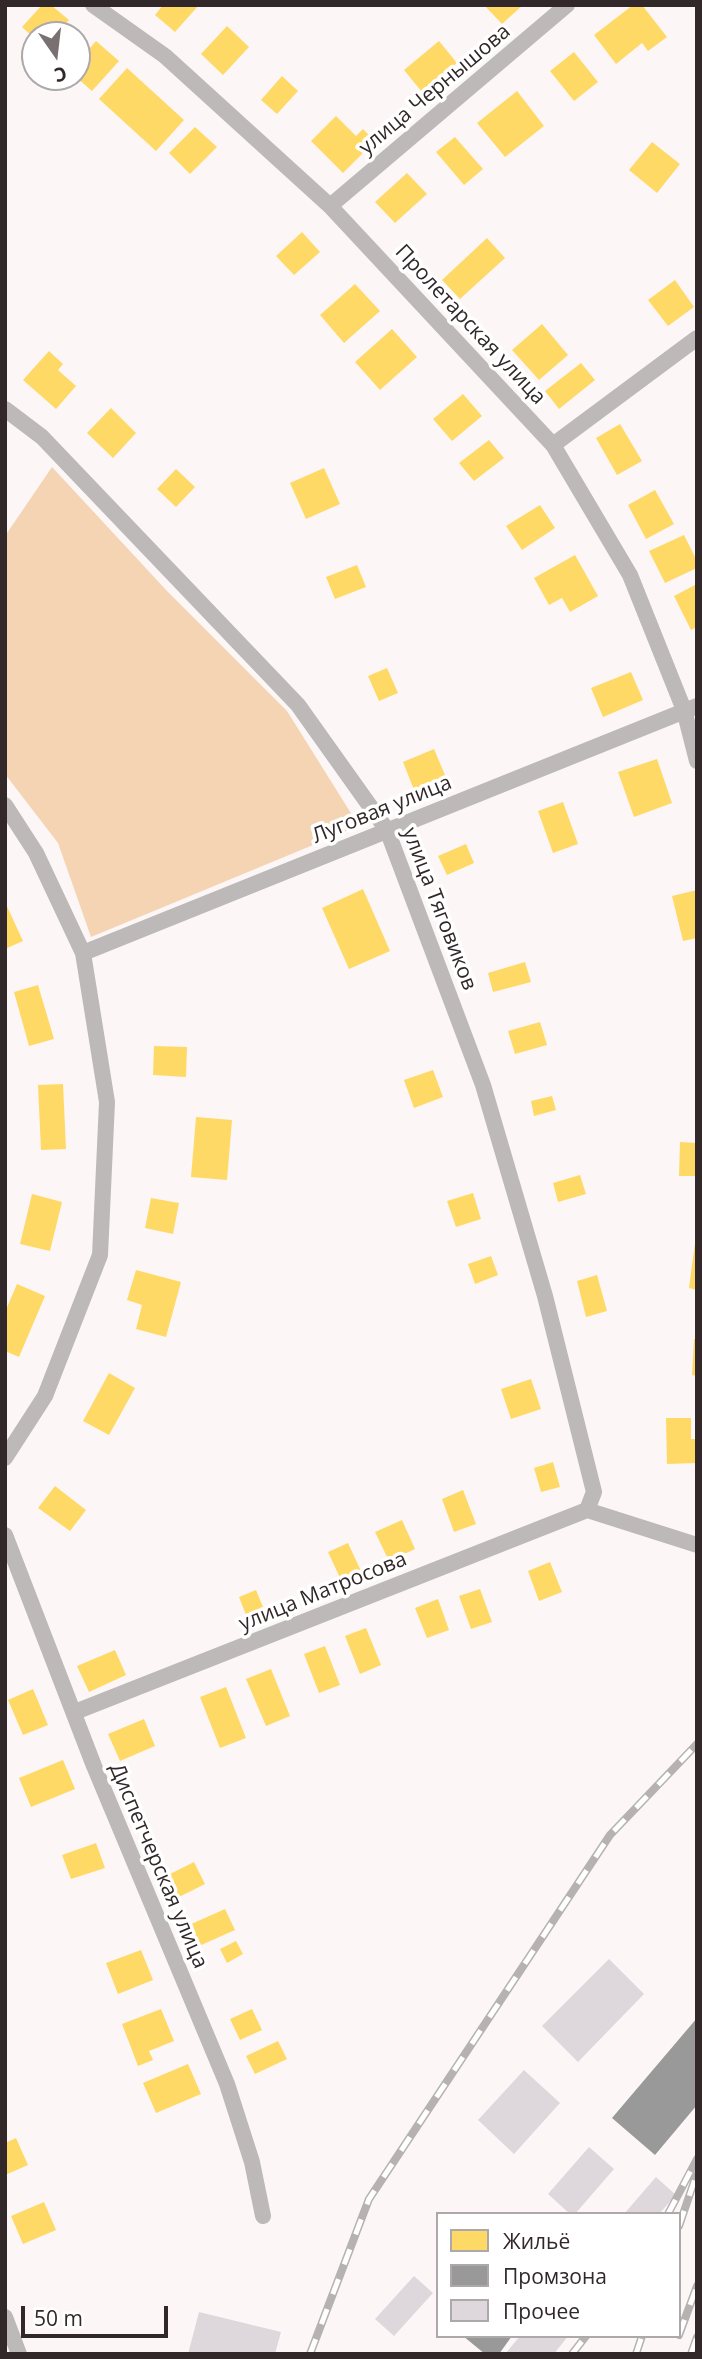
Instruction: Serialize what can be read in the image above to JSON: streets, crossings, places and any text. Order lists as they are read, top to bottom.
{
  "streets": {
    "street": [
      "улица Чернышова",
      "Пролетарская улица",
      "Луговая улица",
      "улица Тяговиков",
      "улица Матросова",
      "Диспетчерская улица"
    ]
  },
  "crossings": [
    ["улица Чернышова", "Пролетарская улица"],
    ["Пролетарская улица", "Луговая улица"],
    ["Луговая улица", "улица Тяговиков"],
    ["улица Тяговиков", "улица Матросова"],
    ["улица Матросова", "Диспетчерская улица"]
  ],
  "legend": ["Жильё", "Промзона", "Прочее"],
  "scale_bar": "50 m",
  "north": "bottom"
}
